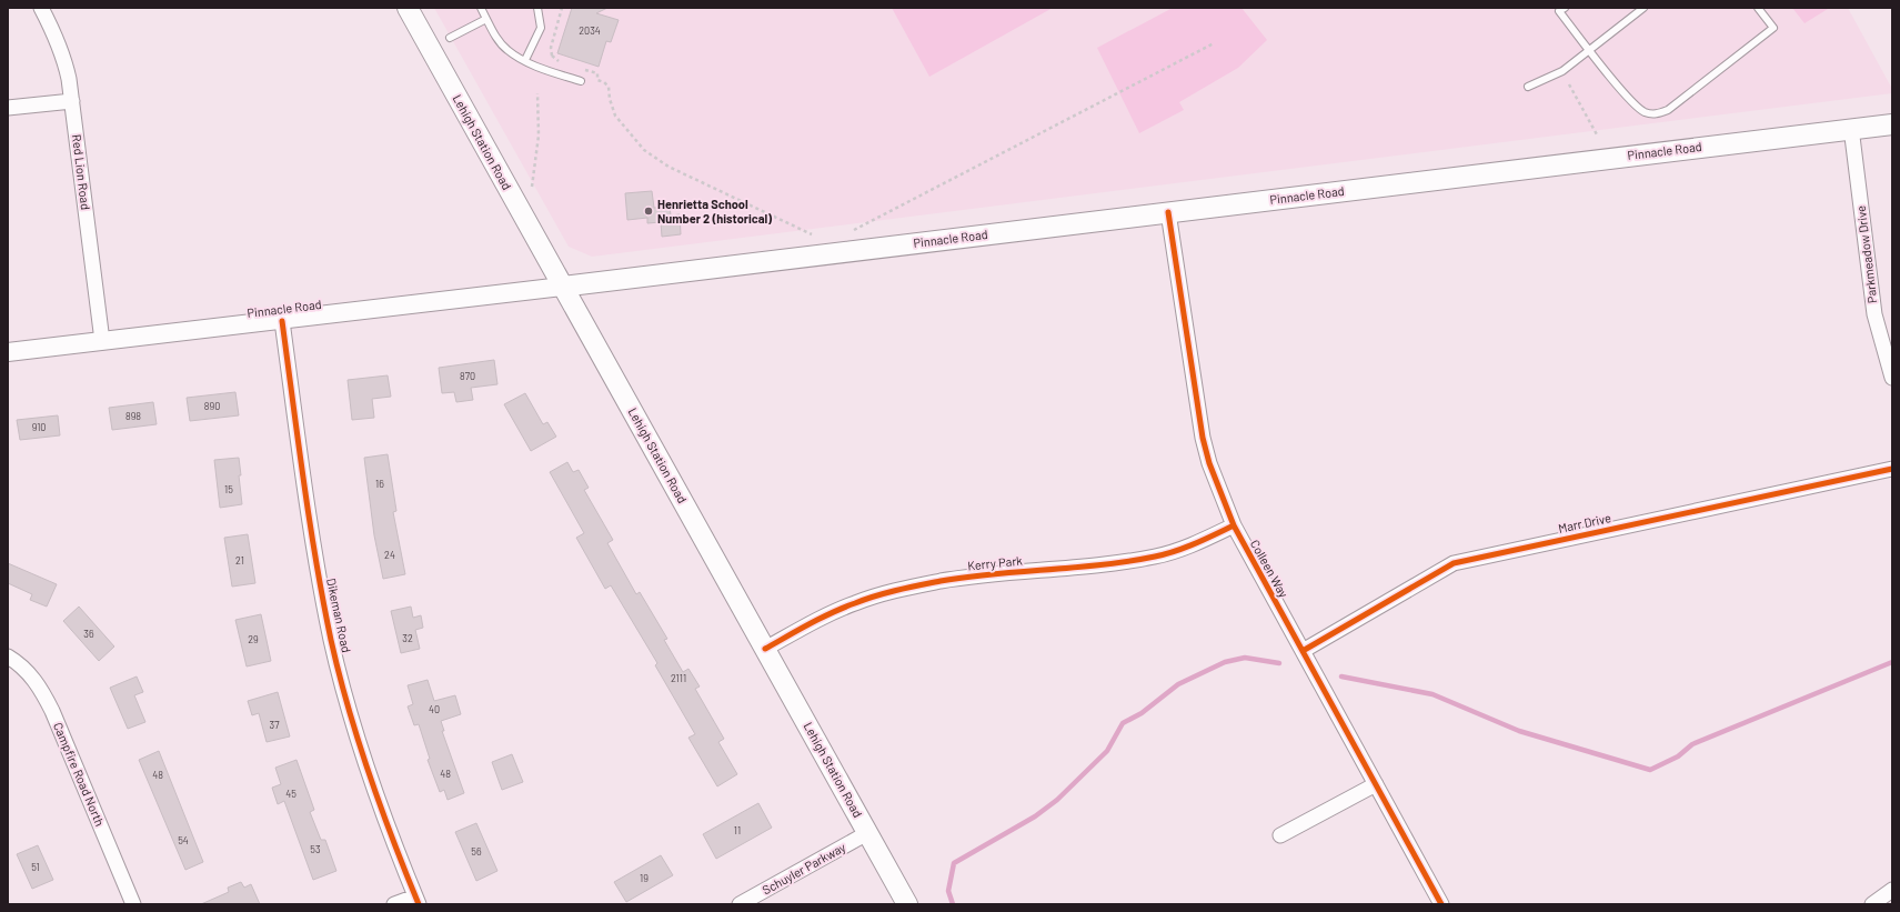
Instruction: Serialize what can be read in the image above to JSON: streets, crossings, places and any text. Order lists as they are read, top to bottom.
{
  "streets": {
    "main road": ["Lehigh Station Road", "Pinnacle Road"],
    "street": [
      "Red Lion Road",
      "Parkmeadow Drive",
      "Marr Drive",
      "Kerry Park",
      "Colleen Way",
      "Dikeman Road",
      "Campfire Road North",
      "Schuyler Parkway"
    ]
  },
  "crossings": [
    ["Lehigh Station Road", "Pinnacle Road"],
    ["Lehigh Station Road", "Kerry Park"],
    ["Lehigh Station Road", "Schuyler Parkway"],
    ["Pinnacle Road", "Red Lion Road"],
    ["Pinnacle Road", "Parkmeadow Drive"],
    ["Pinnacle Road", "Colleen Way"],
    ["Pinnacle Road", "Dikeman Road"],
    ["Marr Drive", "Colleen Way"],
    ["Kerry Park", "Colleen Way"]
  ],
  "places": ["Henrietta School Number 2 (historical)"],
  "house_numbers": [
    "2034",
    "870",
    "890",
    "898",
    "910",
    "16",
    "15",
    "24",
    "21",
    "36",
    "32",
    "29",
    "2111",
    "40",
    "37",
    "48",
    "48",
    "45",
    "11",
    "54",
    "53",
    "56",
    "51",
    "19"
  ]
}
